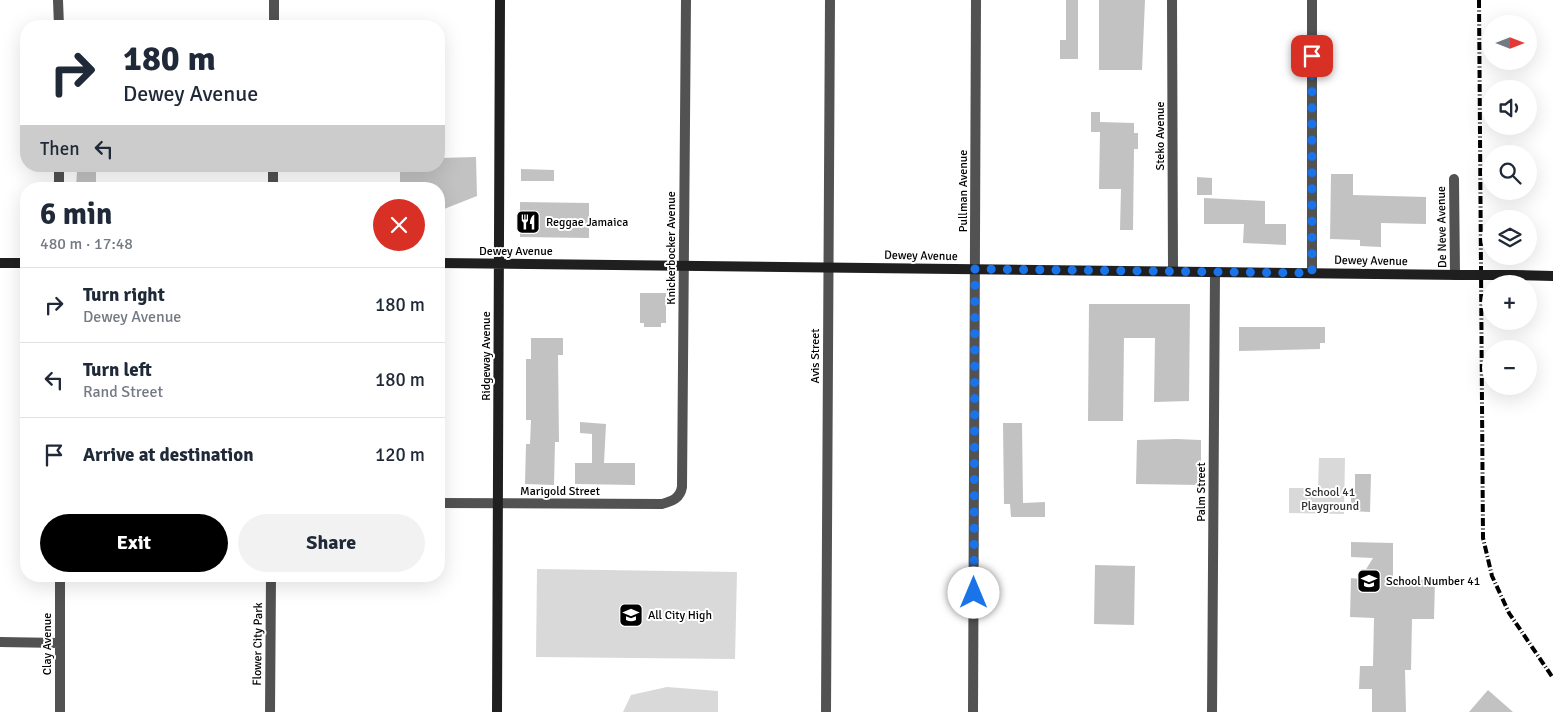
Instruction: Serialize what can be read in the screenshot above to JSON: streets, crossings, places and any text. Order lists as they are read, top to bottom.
{
  "streets": {
    "street": [
      "Steko Avenue",
      "Pullman Avenue",
      "De Neve Avenue",
      "Knickerbocker Avenue",
      "Dewey Avenue",
      "Ridgeway Avenue",
      "Avis Street",
      "Marigold Street",
      "Palm Street",
      "Clay Avenue",
      "Flower City Park"
    ]
  },
  "crossings": [
    ["Steko Avenue", "Dewey Avenue"],
    ["Pullman Avenue", "Dewey Avenue"],
    ["De Neve Avenue", "Dewey Avenue"],
    ["Knickerbocker Avenue", "Dewey Avenue"],
    ["Knickerbocker Avenue", "Marigold Street"],
    ["Dewey Avenue", "Ridgeway Avenue"],
    ["Dewey Avenue", "Avis Street"],
    ["Dewey Avenue", "Palm Street"],
    ["Ridgeway Avenue", "Marigold Street"]
  ],
  "parks": ["School 41 Playground"],
  "places": {
    "restaurant": ["Reggae Jamaica"],
    "school or university": ["School Number 41", "All City High"]
  },
  "north": "right",
  "page": {
    "map_buttons": ["+", "−"],
    "turn": ["180 m", "Dewey Avenue"],
    "then": "Then",
    "heading": ["6 min", "480 m · 17:48"],
    "list": [
      {
        "name": "Turn right",
        "note": "Dewey Avenue",
        "value": "180 m"
      },
      {
        "name": "Turn left",
        "note": "Rand Street",
        "value": "180 m"
      },
      {
        "name": "Arrive at destination",
        "value": "120 m"
      }
    ],
    "buttons": ["Exit", "Share"]
  }
}
